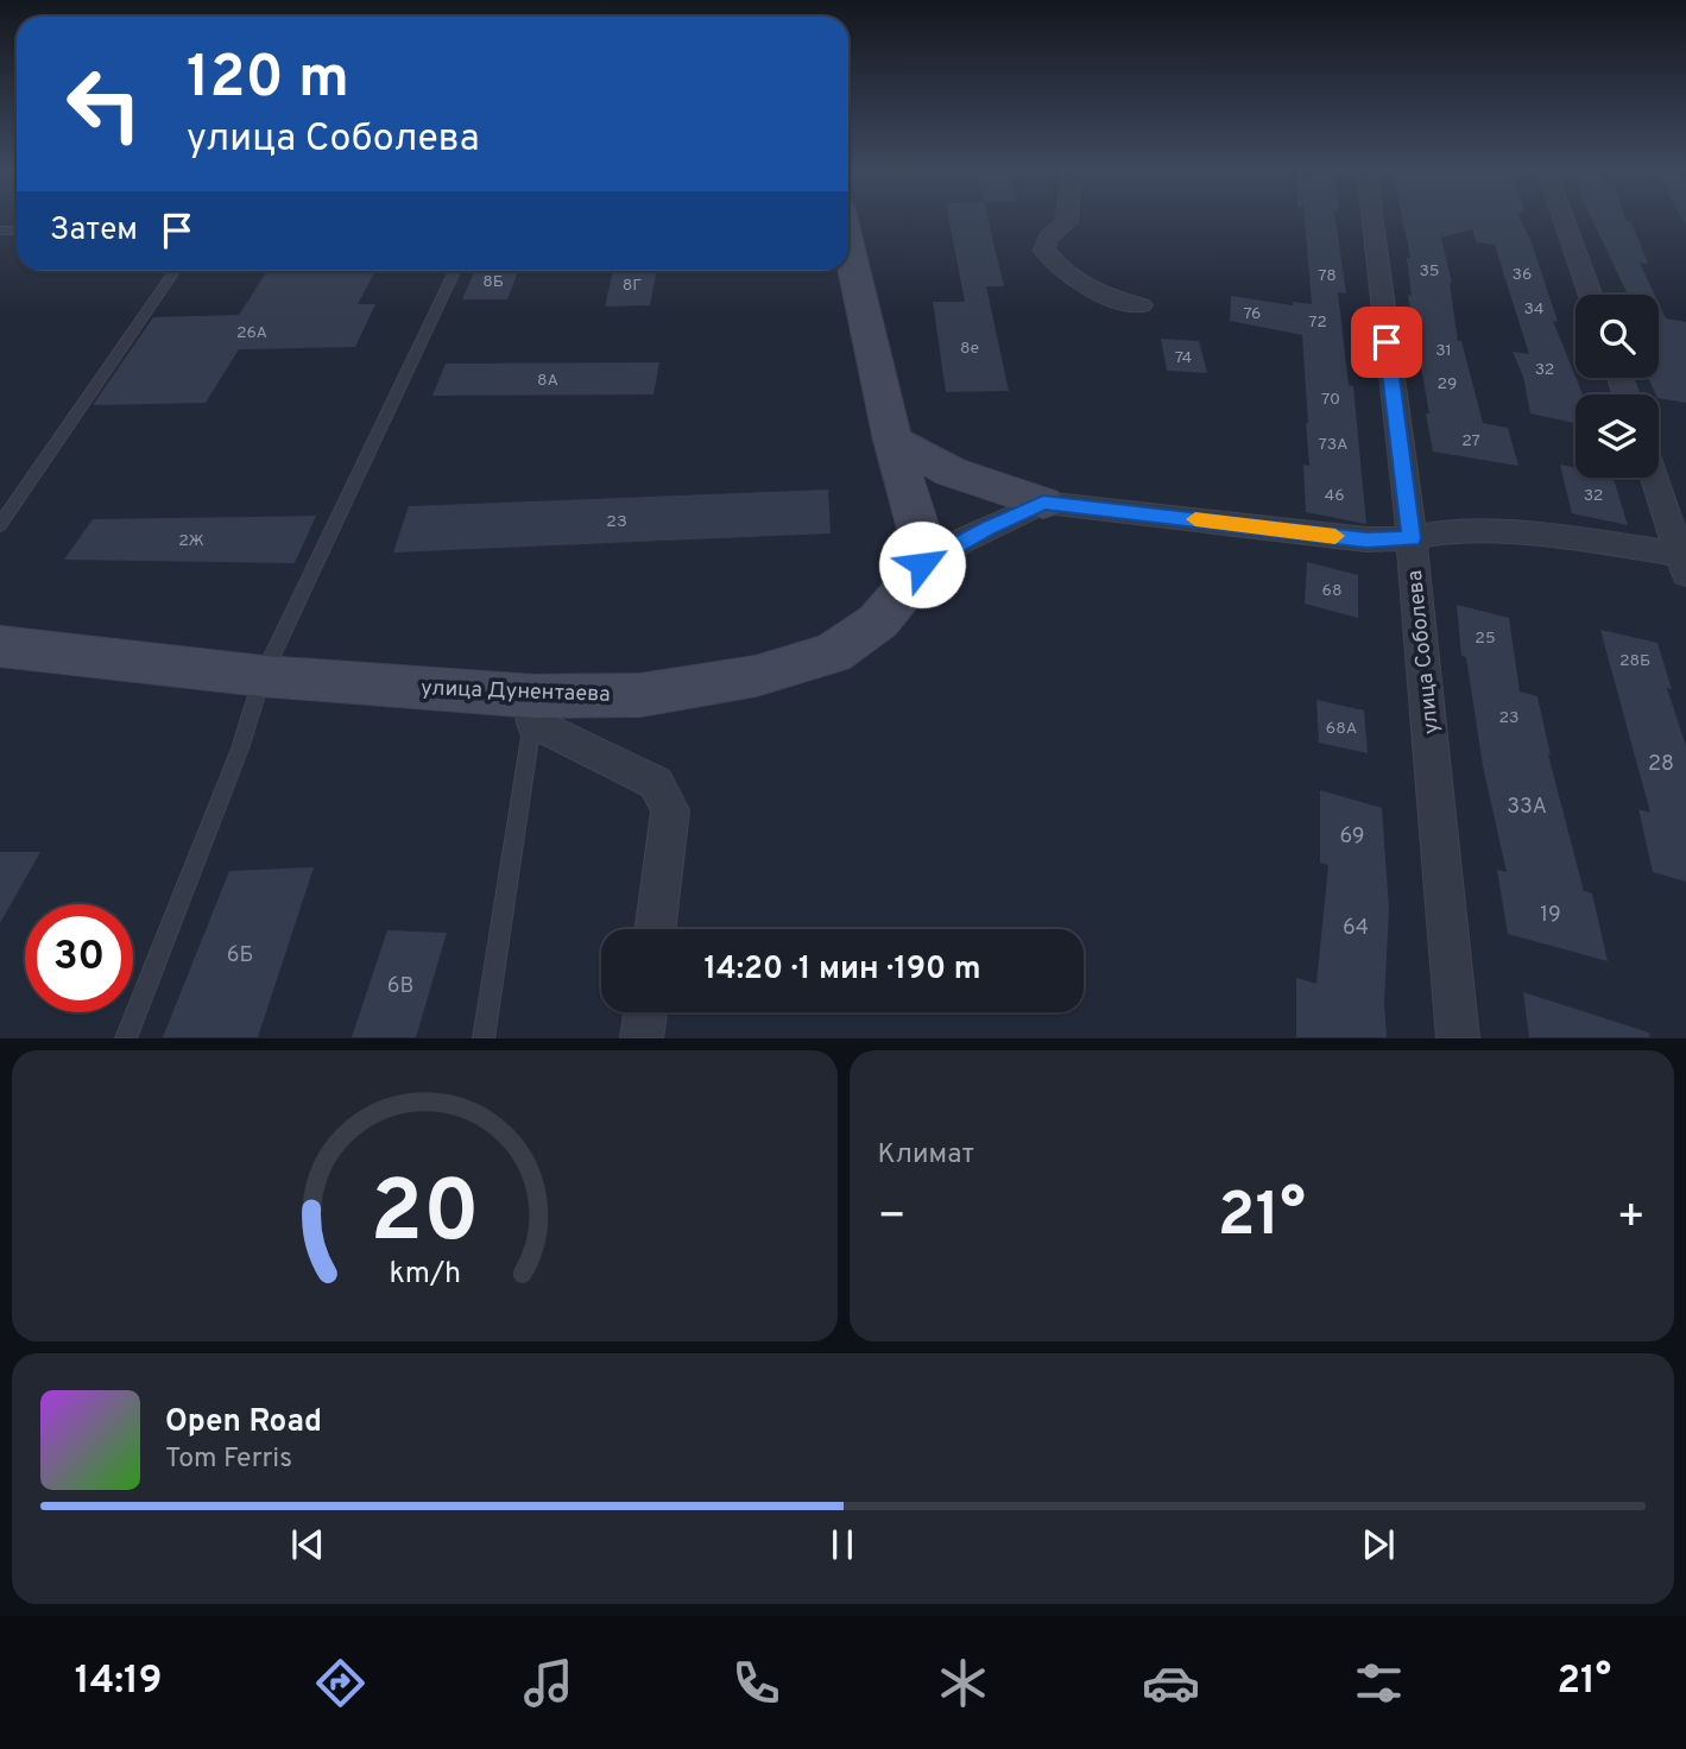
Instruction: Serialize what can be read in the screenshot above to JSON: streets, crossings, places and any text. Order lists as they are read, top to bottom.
{
  "streets": {
    "street": ["улица Соболева", "улица Дунентаева"]
  },
  "house_numbers": [
    "35",
    "36",
    "78",
    "8Б",
    "8Г",
    "34",
    "76",
    "72",
    "26А",
    "8е",
    "31",
    "74",
    "32",
    "8А",
    "29",
    "70",
    "27",
    "73А",
    "46",
    "32",
    "2З",
    "2Ж",
    "68",
    "25",
    "28Б",
    "23",
    "68А",
    "28",
    "33А",
    "69",
    "19",
    "64",
    "6Б",
    "6В"
  ],
  "page": {
    "turn": ["120 m", "улица Соболева"],
    "then": "Затем",
    "limit": "30",
    "trip": "14:20 · 1 мин · 190 m",
    "tile": "Климат",
    "heat": ["−", "21°", "+"],
    "song": ["Open Road", "Tom Ferris"],
    "tabs": ["14:19", "21°"],
    "gauge": ["20", "km/h"]
  }
}
